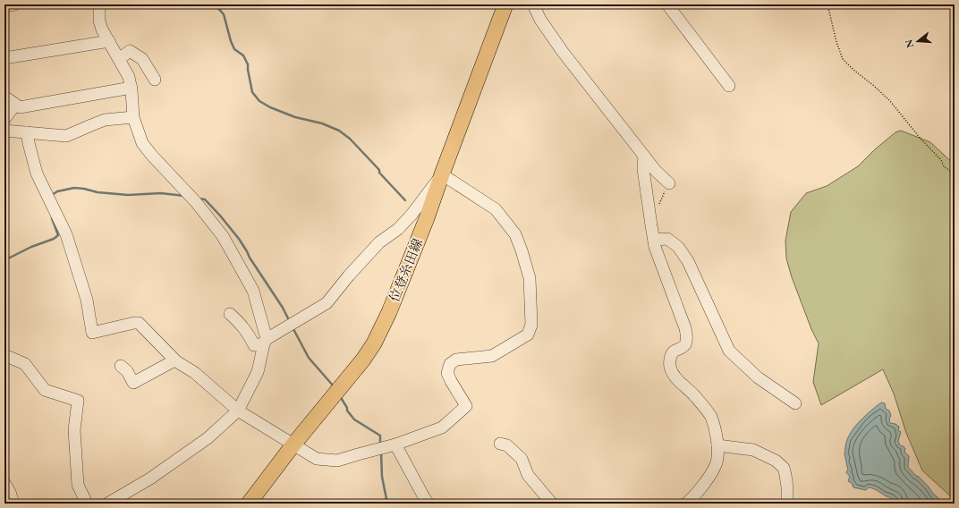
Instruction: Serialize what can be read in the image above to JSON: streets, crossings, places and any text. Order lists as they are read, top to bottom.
{
  "streets": {
    "main road": ["位登糸田線"]
  },
  "north": "left"
}
